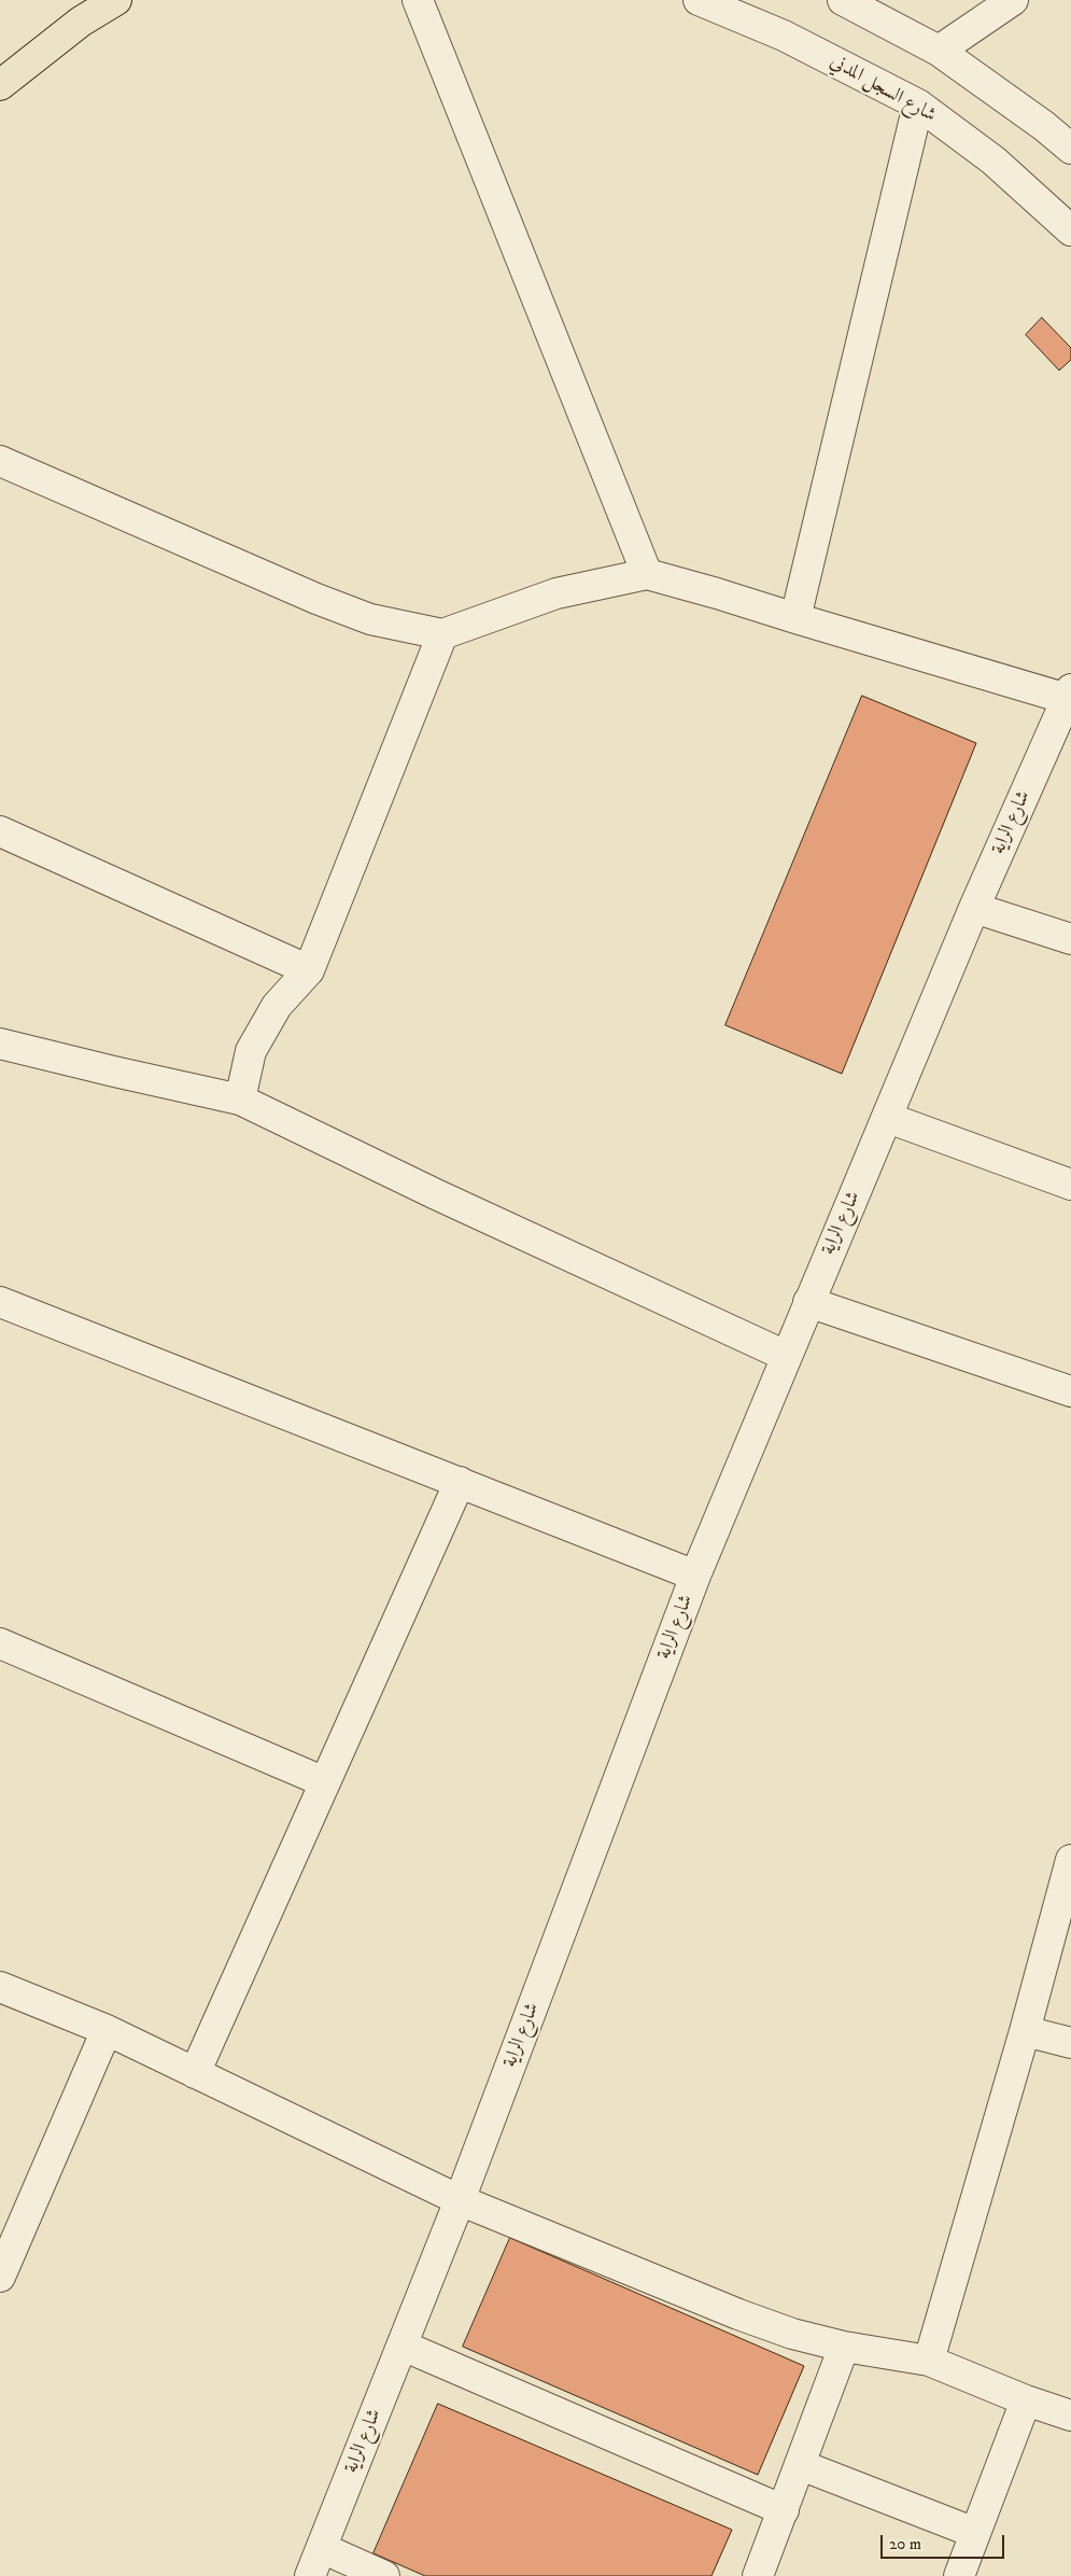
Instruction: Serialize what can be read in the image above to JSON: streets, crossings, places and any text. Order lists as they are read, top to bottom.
{
  "streets": {
    "street": ["شارع السجل المدني", "شارع الراية"]
  },
  "scale_bar": "20 m"
}
